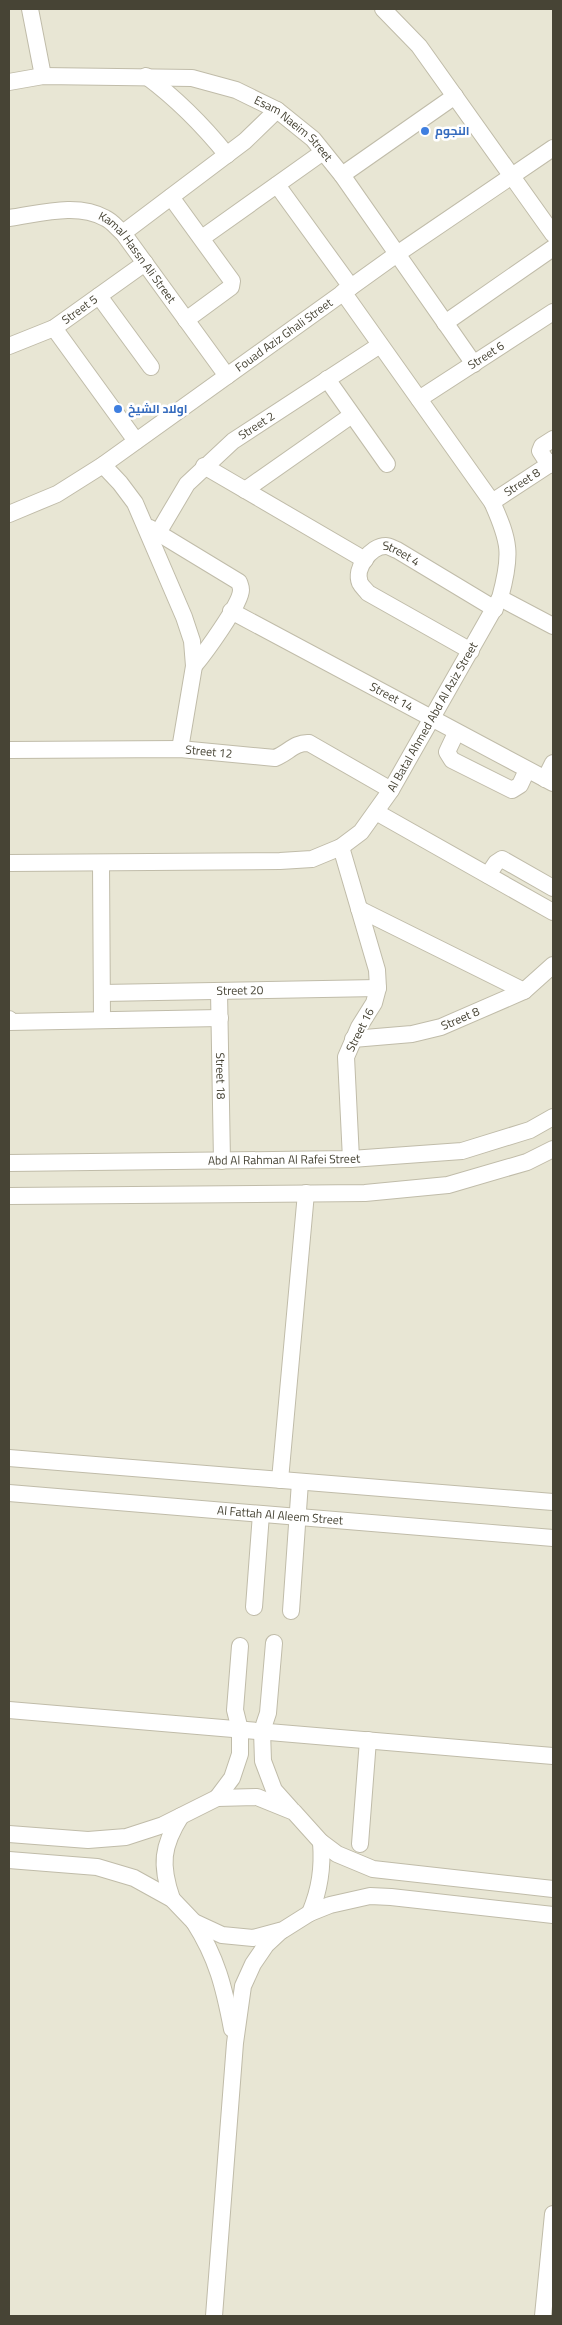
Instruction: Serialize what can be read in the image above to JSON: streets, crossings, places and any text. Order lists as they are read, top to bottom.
{
  "streets": {
    "street": [
      "Esam Naeim Street",
      "Kamal Hassn Ali Street",
      "Street 5",
      "Fouad Aziz Ghali Street",
      "Street 6",
      "Street 2",
      "Street 8",
      "Street 4",
      "Street 14",
      "Al Batal Ahmed Abd Al Aziz Street",
      "Street 12",
      "Street 20",
      "Street 16",
      "Street 18",
      "Abd Al Rahman Al Rafei Street",
      "Al Fattah Al Aleem Street"
    ]
  },
  "crossings": [
    ["Esam Naeim Street", "Fouad Aziz Ghali Street"],
    ["Esam Naeim Street", "Street 6"],
    ["Kamal Hassn Ali Street", "Street 5"],
    ["Kamal Hassn Ali Street", "Fouad Aziz Ghali Street"],
    ["Fouad Aziz Ghali Street", "Al Batal Ahmed Abd Al Aziz Street"],
    ["Street 6", "Al Batal Ahmed Abd Al Aziz Street"],
    ["Street 2", "Al Batal Ahmed Abd Al Aziz Street"],
    ["Street 8", "Al Batal Ahmed Abd Al Aziz Street"],
    ["Street 8", "Street 16"],
    ["Street 4", "Al Batal Ahmed Abd Al Aziz Street"],
    ["Street 14", "Al Batal Ahmed Abd Al Aziz Street"],
    ["Al Batal Ahmed Abd Al Aziz Street", "Street 12"],
    ["Al Batal Ahmed Abd Al Aziz Street", "Street 16"],
    ["Street 20", "Street 16"],
    ["Street 20", "Street 18"],
    ["Street 16", "Abd Al Rahman Al Rafei Street"],
    ["Street 18", "Abd Al Rahman Al Rafei Street"]
  ],
  "places": ["النجوم", "اولاد الشيخ"]
}
